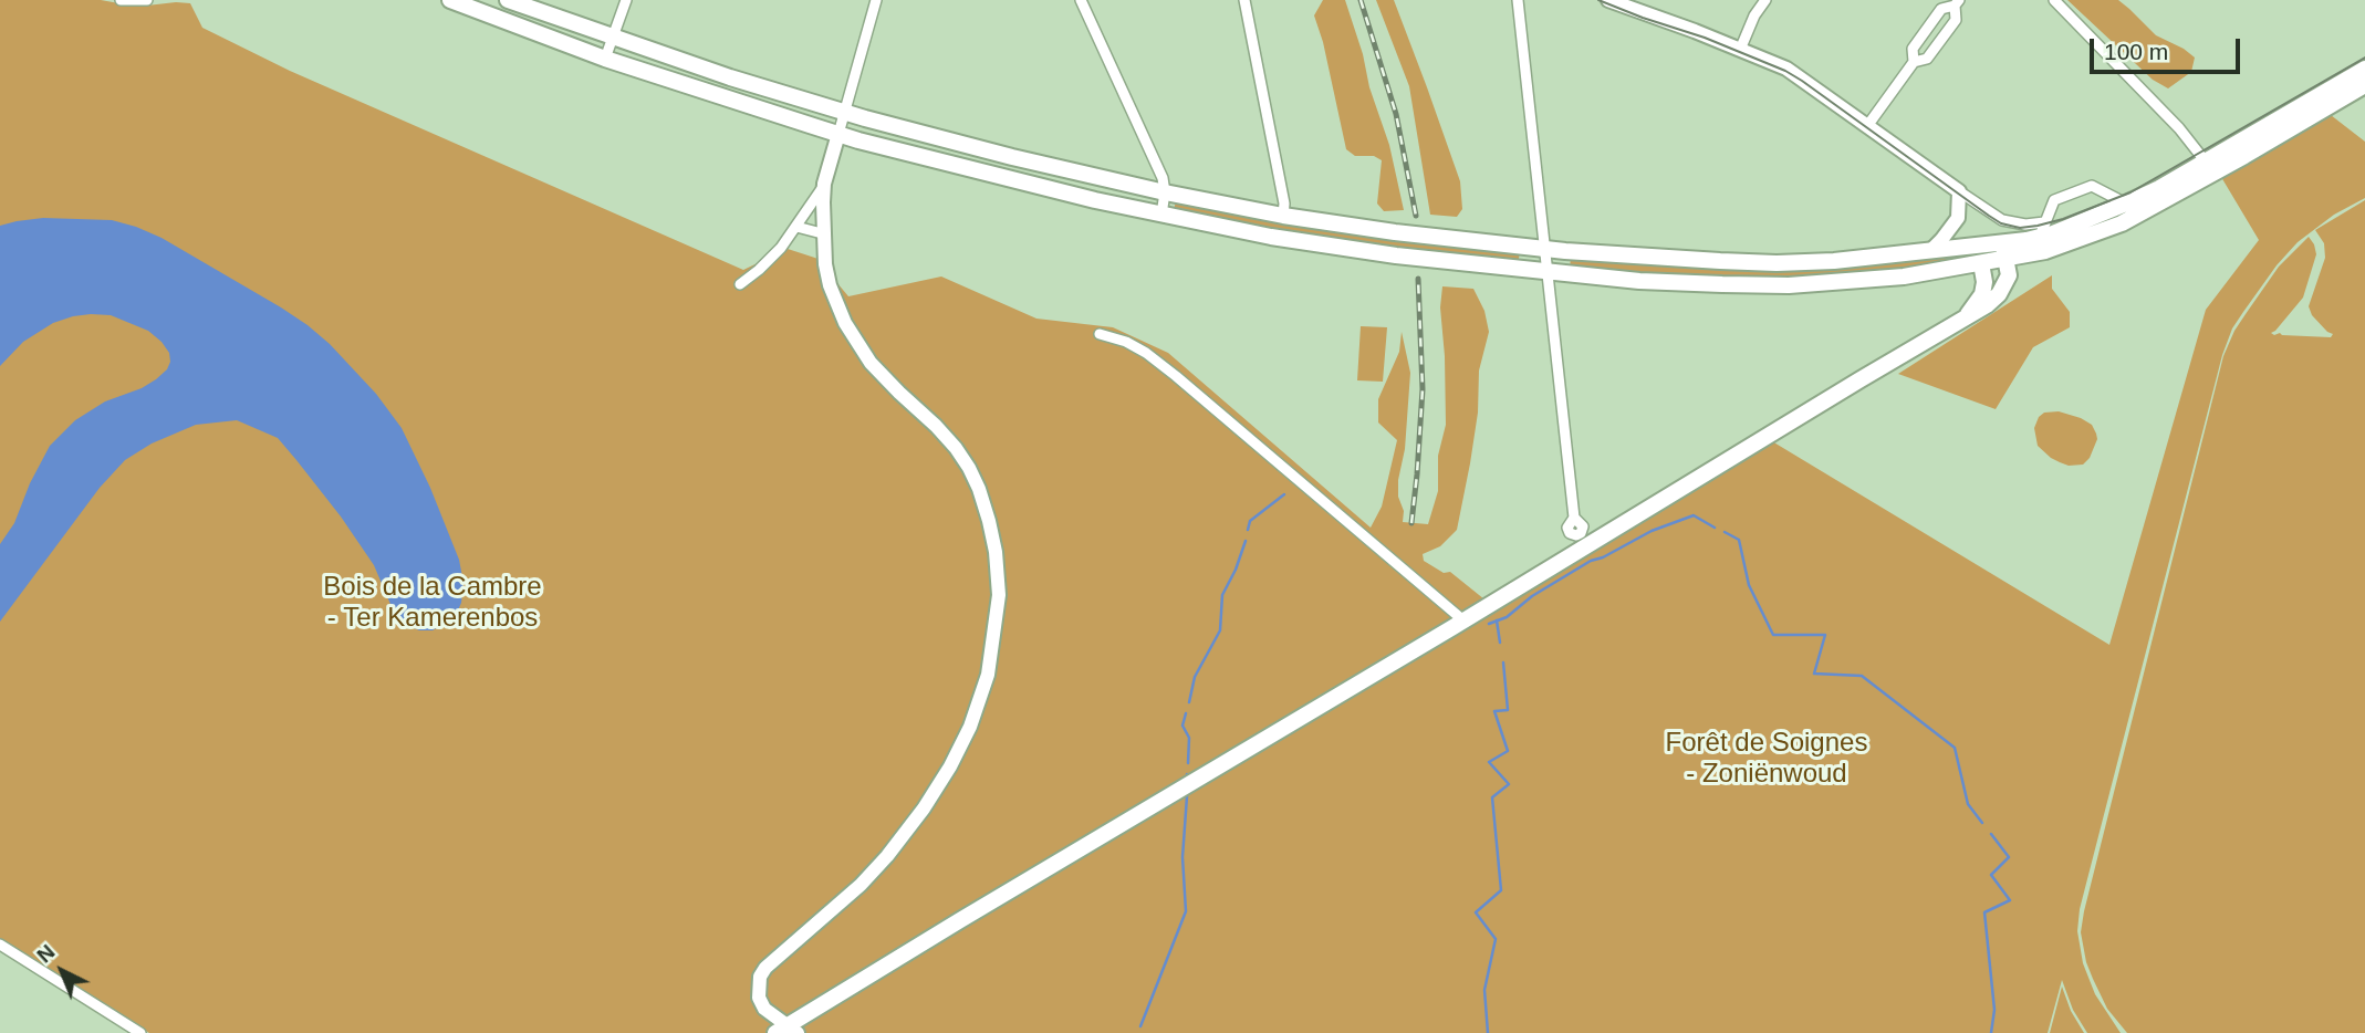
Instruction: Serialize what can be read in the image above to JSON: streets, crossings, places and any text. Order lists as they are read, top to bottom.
{
  "parks": ["Bois de la Cambre - Ter Kamerenbos", "Forêt de Soignes - Zoniënwoud"],
  "scale_bar": "100 m",
  "north": "top left"
}
